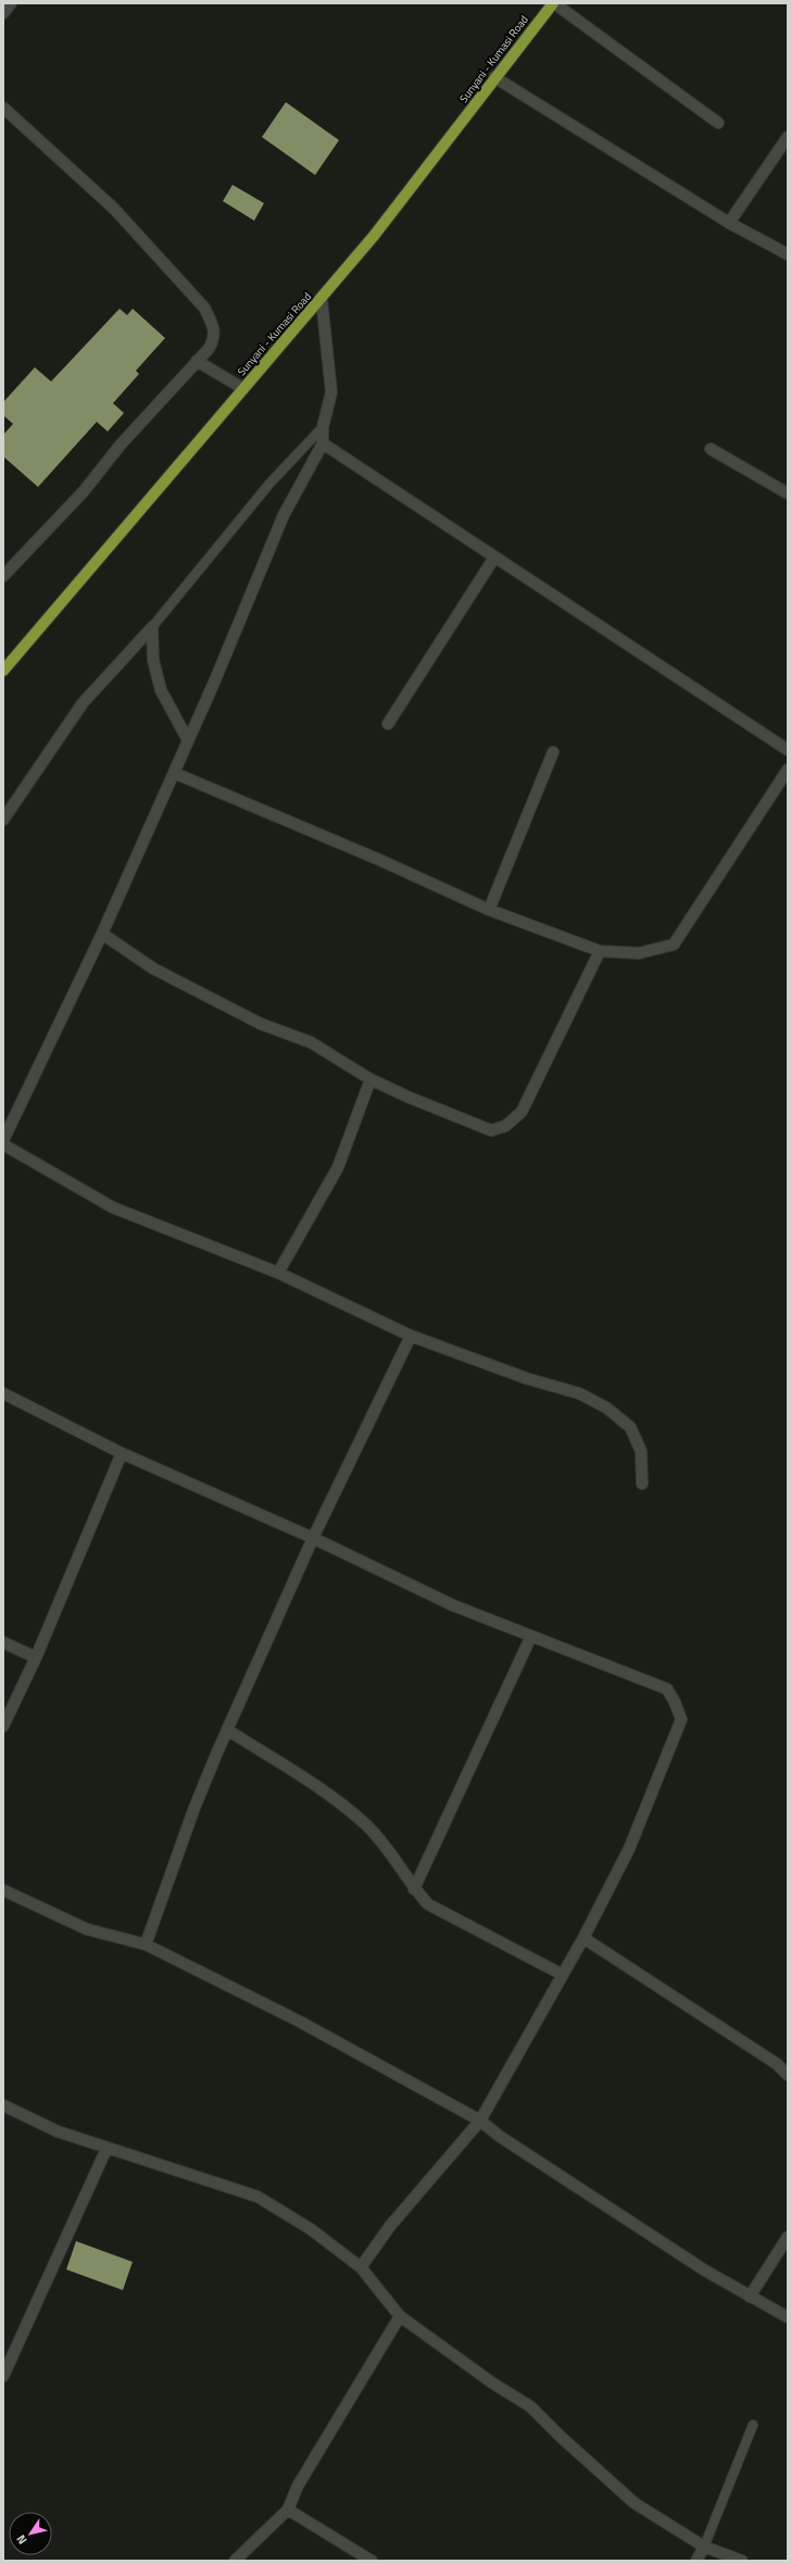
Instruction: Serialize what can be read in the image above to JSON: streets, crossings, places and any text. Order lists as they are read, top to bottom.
{
  "streets": {
    "main road": ["Sunyani - Kumasi Road"]
  },
  "north": "bottom left"
}
